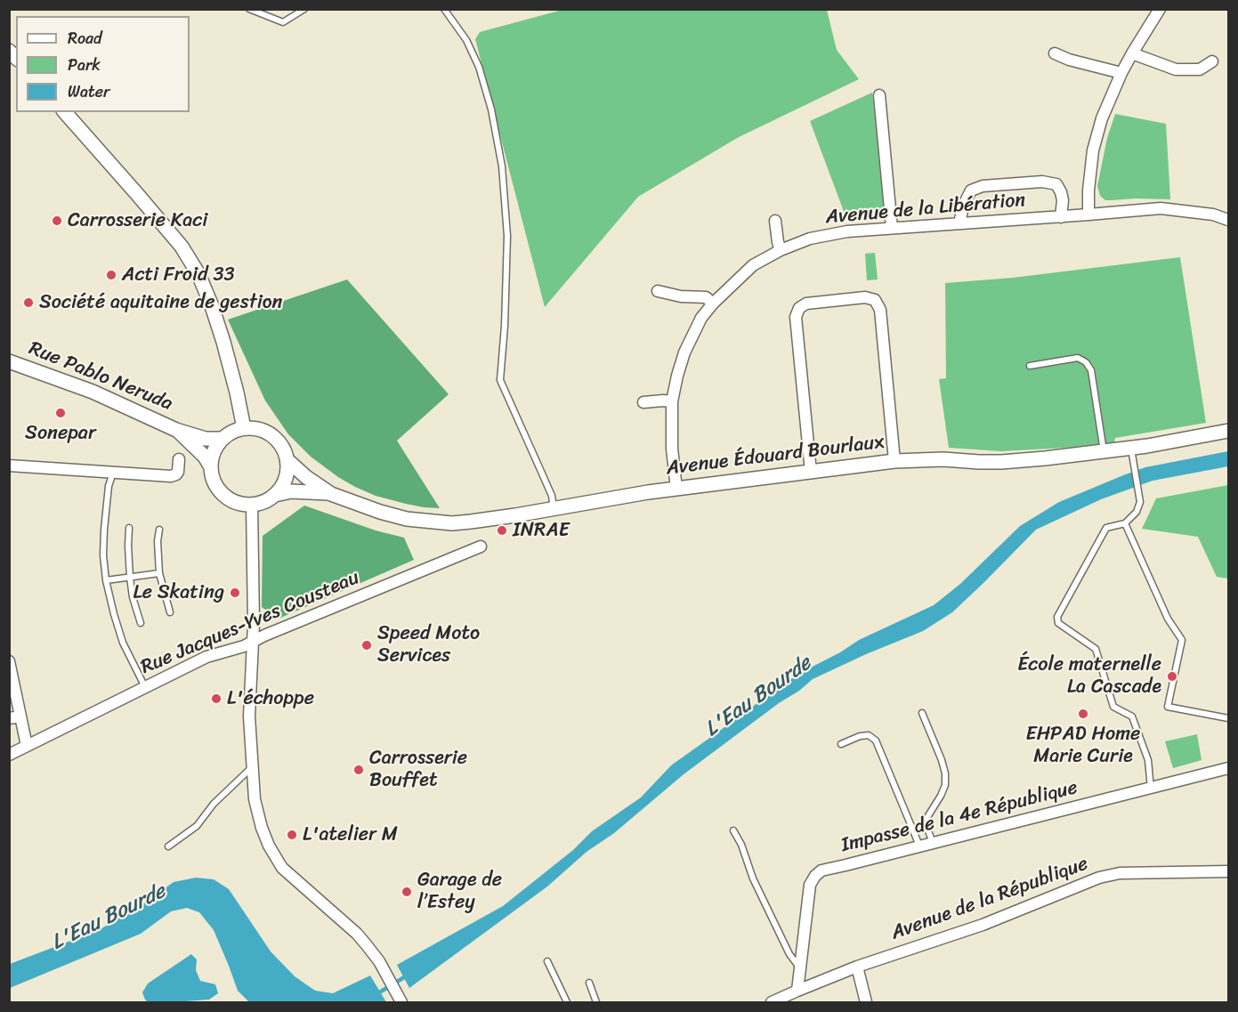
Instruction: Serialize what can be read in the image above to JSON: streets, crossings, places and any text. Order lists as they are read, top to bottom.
{
  "streets": {
    "street": [
      "Avenue de la Libération",
      "Rue Pablo Neruda",
      "Avenue Édouard Bourlaux",
      "Rue Jacques-Yves Cousteau",
      "Impasse de la 4e République",
      "Avenue de la République"
    ]
  },
  "crossings": [
    ["Avenue de la Libération", "Avenue Édouard Bourlaux"],
    ["Rue Pablo Neruda", "Avenue Édouard Bourlaux"],
    ["Impasse de la 4e République", "Avenue de la République"]
  ],
  "water": ["L'Eau Bourde"],
  "places": [
    "Carrosserie Kaci",
    "Acti Froid 33",
    "Société aquitaine de gestion",
    "Sonepar",
    "INRAE",
    "Le Skating",
    "Speed Moto Services",
    "École maternelle La Cascade",
    "L'échoppe",
    "EHPAD Home Marie Curie",
    "Carrosserie Bouffet",
    "L'atelier M",
    "Garage de l’Estey"
  ],
  "legend": ["Road", "Park", "Water"]
}
